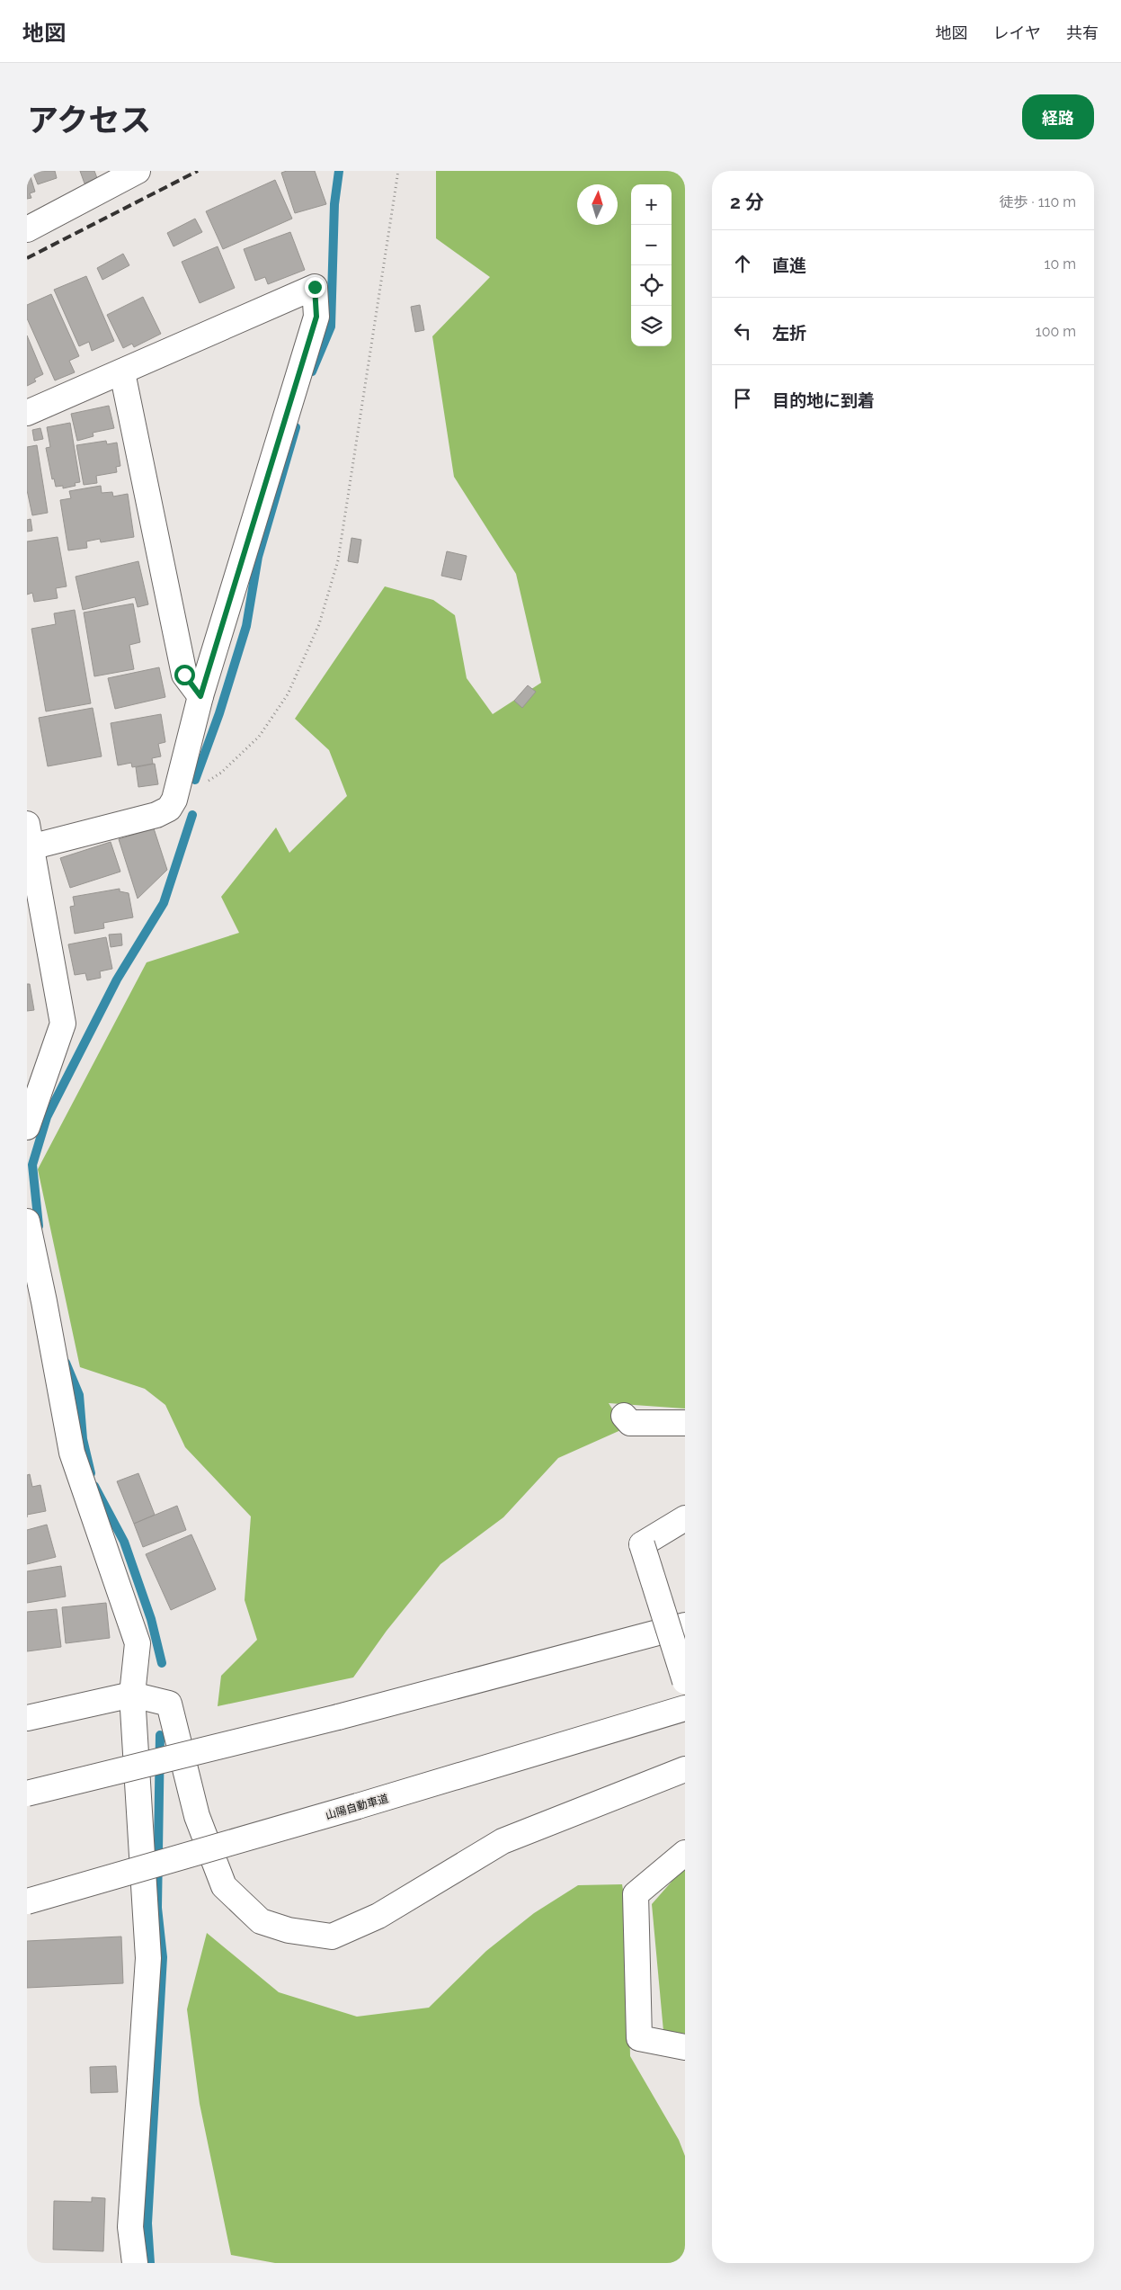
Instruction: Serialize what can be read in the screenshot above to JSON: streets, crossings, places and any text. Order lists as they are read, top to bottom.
{
  "streets": {
    "main road": ["山陽自動車道"]
  },
  "north": "top",
  "page": {
    "header": "地図",
    "nav": ["地図", "レイヤ", "共有"],
    "title": "アクセス",
    "buttons": "経路",
    "heading": ["2 分", "徒歩 · 110 m"],
    "map_buttons": ["+", "−"],
    "list": [
      ["直進", "10 m"],
      ["左折", "100 m"],
      "目的地に到着"
    ]
  }
}
